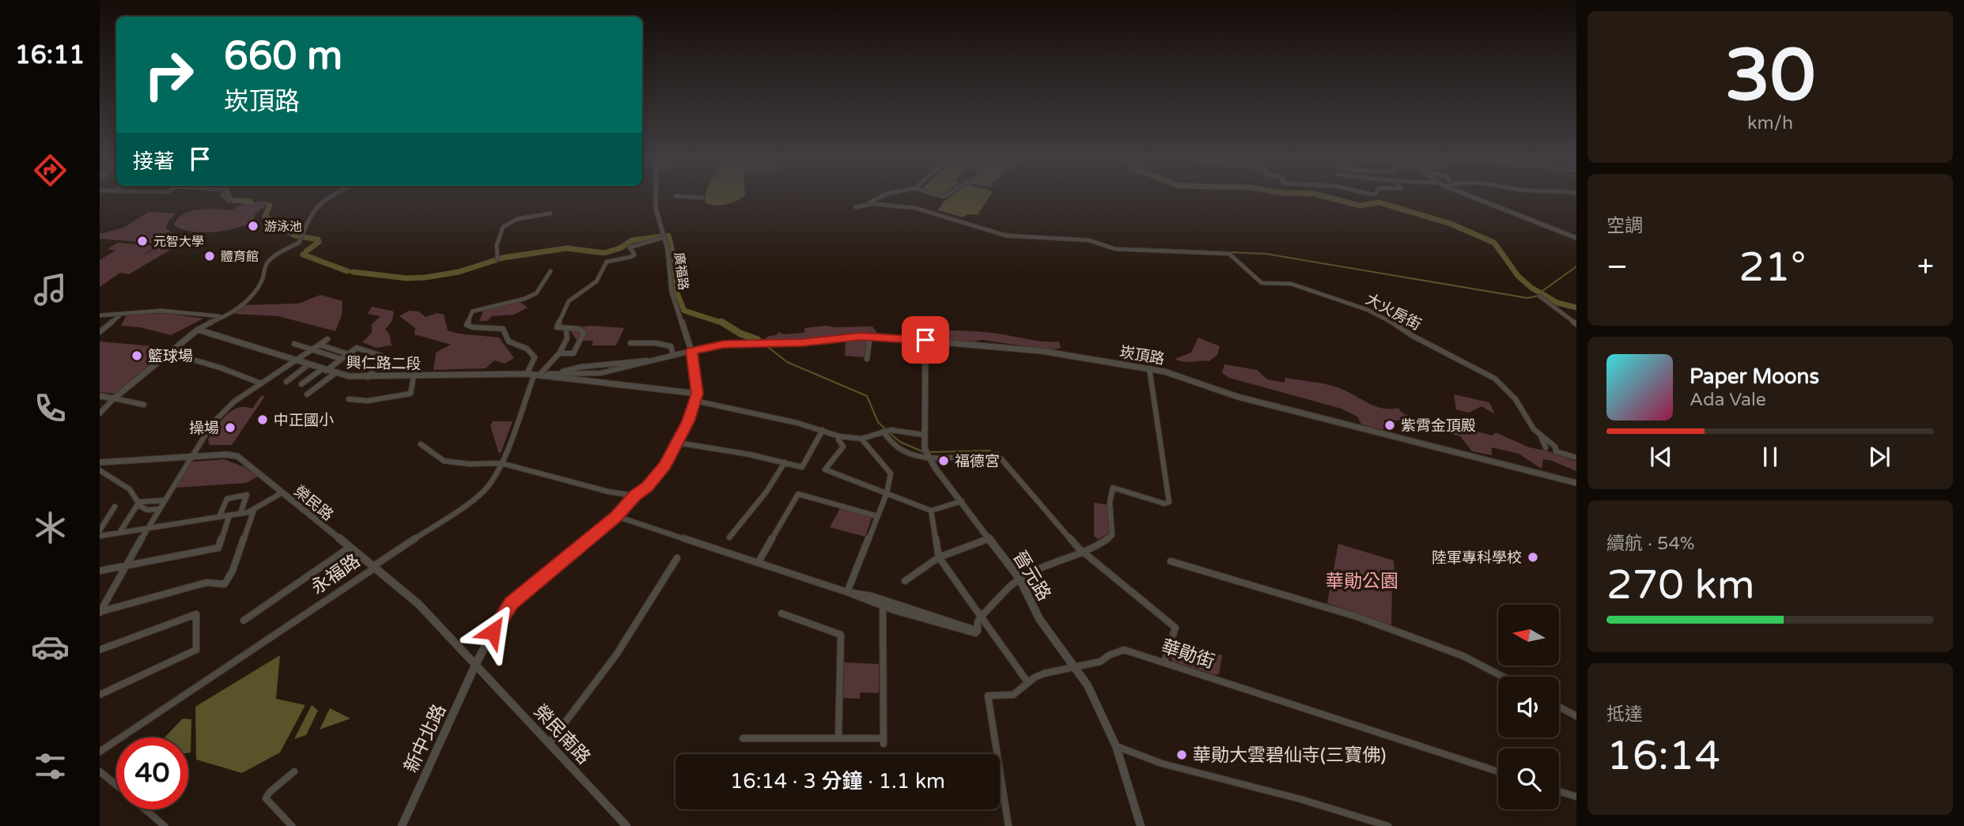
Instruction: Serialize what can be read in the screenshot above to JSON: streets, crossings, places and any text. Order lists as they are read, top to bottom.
{
  "streets": {
    "street": [
      "廣福路",
      "大火房街",
      "崁頂路",
      "興仁路二段",
      "榮民路",
      "永福路",
      "晉元路",
      "華勛街",
      "榮民南路",
      "新中北路"
    ]
  },
  "crossings": [
    ["廣福路", "崁頂路"],
    ["廣福路", "興仁路二段"],
    ["廣福路", "新中北路"],
    ["崁頂路", "晉元路"],
    ["興仁路二段", "永福路"],
    ["榮民路", "永福路"],
    ["榮民路", "榮民南路"],
    ["榮民路", "新中北路"],
    ["晉元路", "華勛街"],
    ["榮民南路", "新中北路"]
  ],
  "parks": ["華勛公園"],
  "places": [
    "游泳池",
    "元智大學",
    "體育館",
    "籃球場",
    "中正國小",
    "紫霄金頂殿",
    "操場",
    "福德宮",
    "陸軍專科學校",
    "華勛大雲碧仙寺(三寶佛)"
  ],
  "north": "left",
  "page": {
    "tabs": "16:11",
    "tile": [
      ["30", "km/h"],
      "空調",
      ["續航 · 54%", "270 km"],
      ["抵達", "16:14"]
    ],
    "turn": ["660 m", "崁頂路"],
    "then": "接著",
    "heat": ["−", "21°", "+"],
    "song": ["Paper Moons", "Ada Vale"],
    "limit": "40",
    "trip": "16:14 · 3 分鐘 · 1.1 km"
  }
}
